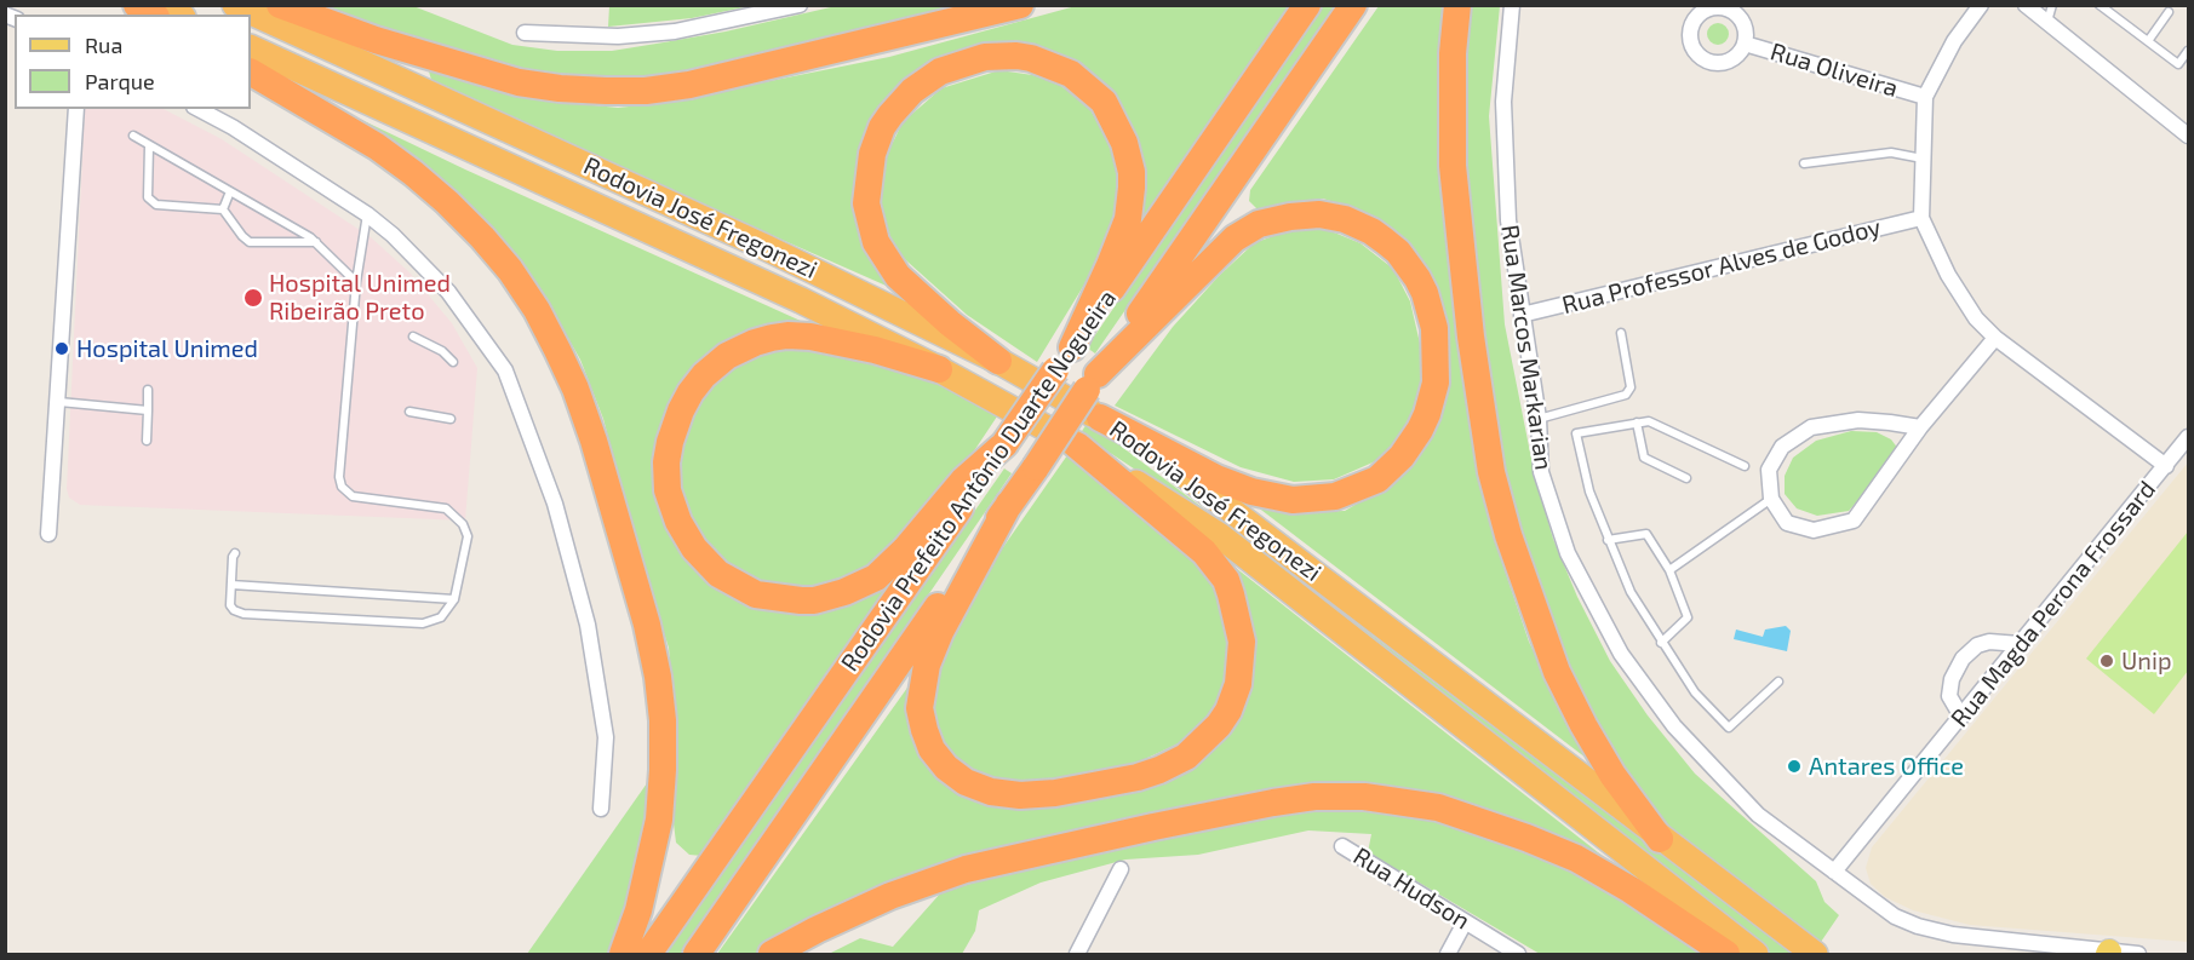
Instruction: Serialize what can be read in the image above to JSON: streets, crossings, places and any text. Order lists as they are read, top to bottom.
{
  "streets": {
    "highway": ["Rodovia José Fregonezi", "Rodovia Prefeito Antônio Duarte Nogueira"],
    "street": [
      "Rua Oliveira",
      "Rua Professor Alves de Godoy",
      "Rua Marcos Markarian",
      "Rua Magda Perona Frossard",
      "Rua Hudson"
    ]
  },
  "crossings": [
    ["Rua Professor Alves de Godoy", "Rua Marcos Markarian"],
    ["Rua Marcos Markarian", "Rua Magda Perona Frossard"]
  ],
  "places": [
    "Hospital Unimed Ribeirão Preto",
    "Hospital Unimed",
    "Unip",
    "Antares Office"
  ],
  "legend": ["Rua", "Parque"]
}
